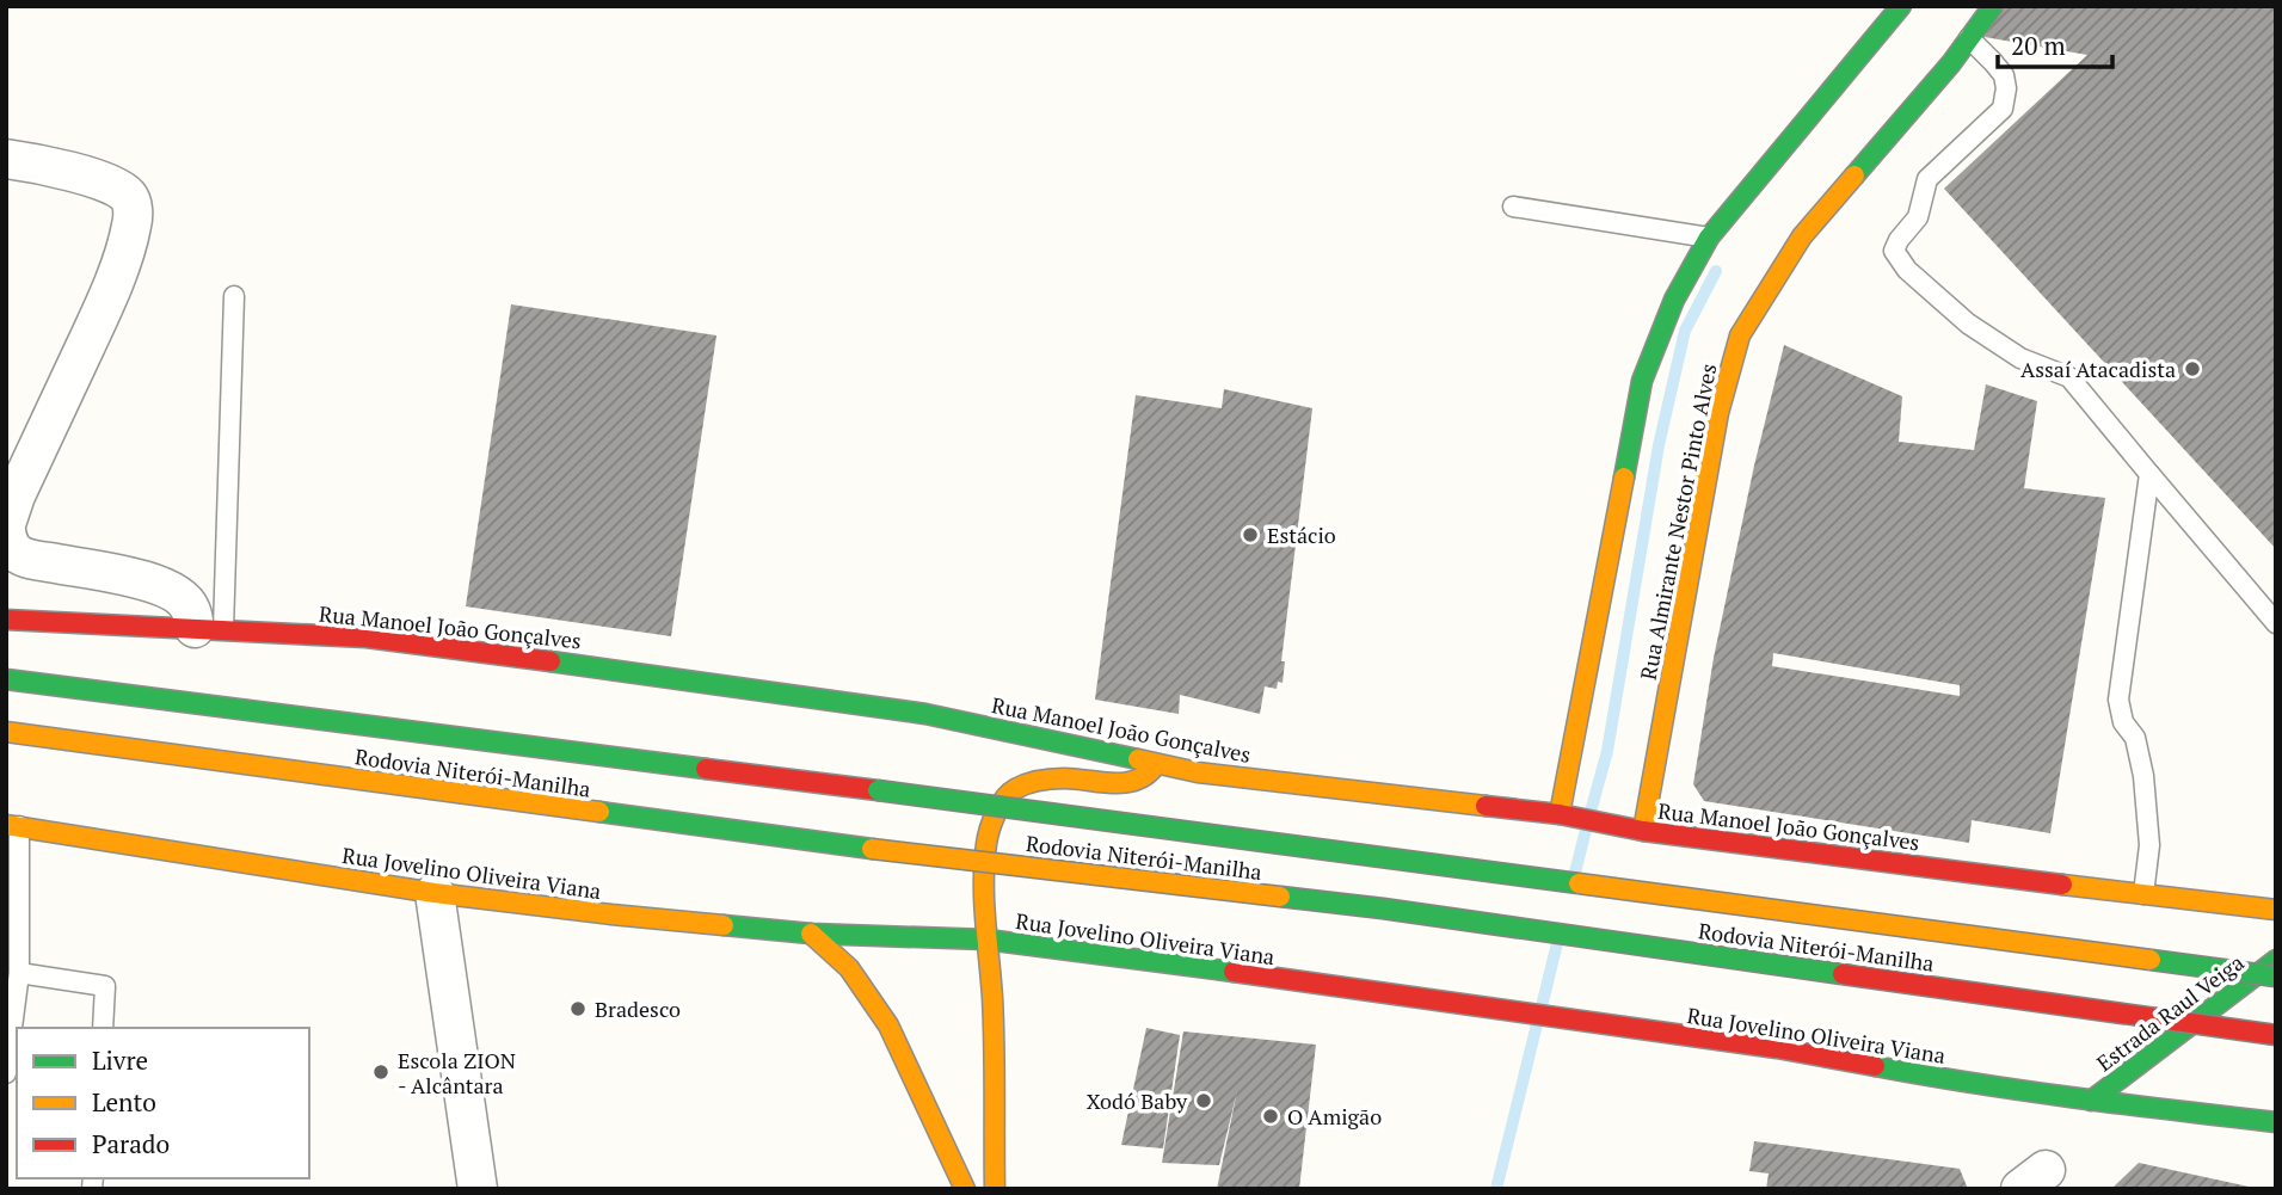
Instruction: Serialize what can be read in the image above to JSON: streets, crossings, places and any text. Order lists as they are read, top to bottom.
{
  "streets": {
    "main road": [
      "Rua Almirante Nestor Pinto Alves",
      "Rua Manoel João Gonçalves",
      "Rodovia Niterói-Manilha",
      "Rua Jovelino Oliveira Viana",
      "Estrada Raul Veiga"
    ]
  },
  "crossings": [
    ["Rua Almirante Nestor Pinto Alves", "Rua Manoel João Gonçalves"],
    ["Rua Jovelino Oliveira Viana", "Estrada Raul Veiga"]
  ],
  "places": [
    "Assaí Atacadista",
    "Estácio",
    "Bradesco",
    "Escola ZION - Alcântara",
    "Xodó Baby",
    "O Amigão"
  ],
  "legend": ["Livre", "Lento", "Parado"],
  "scale_bar": "20 m"
}
